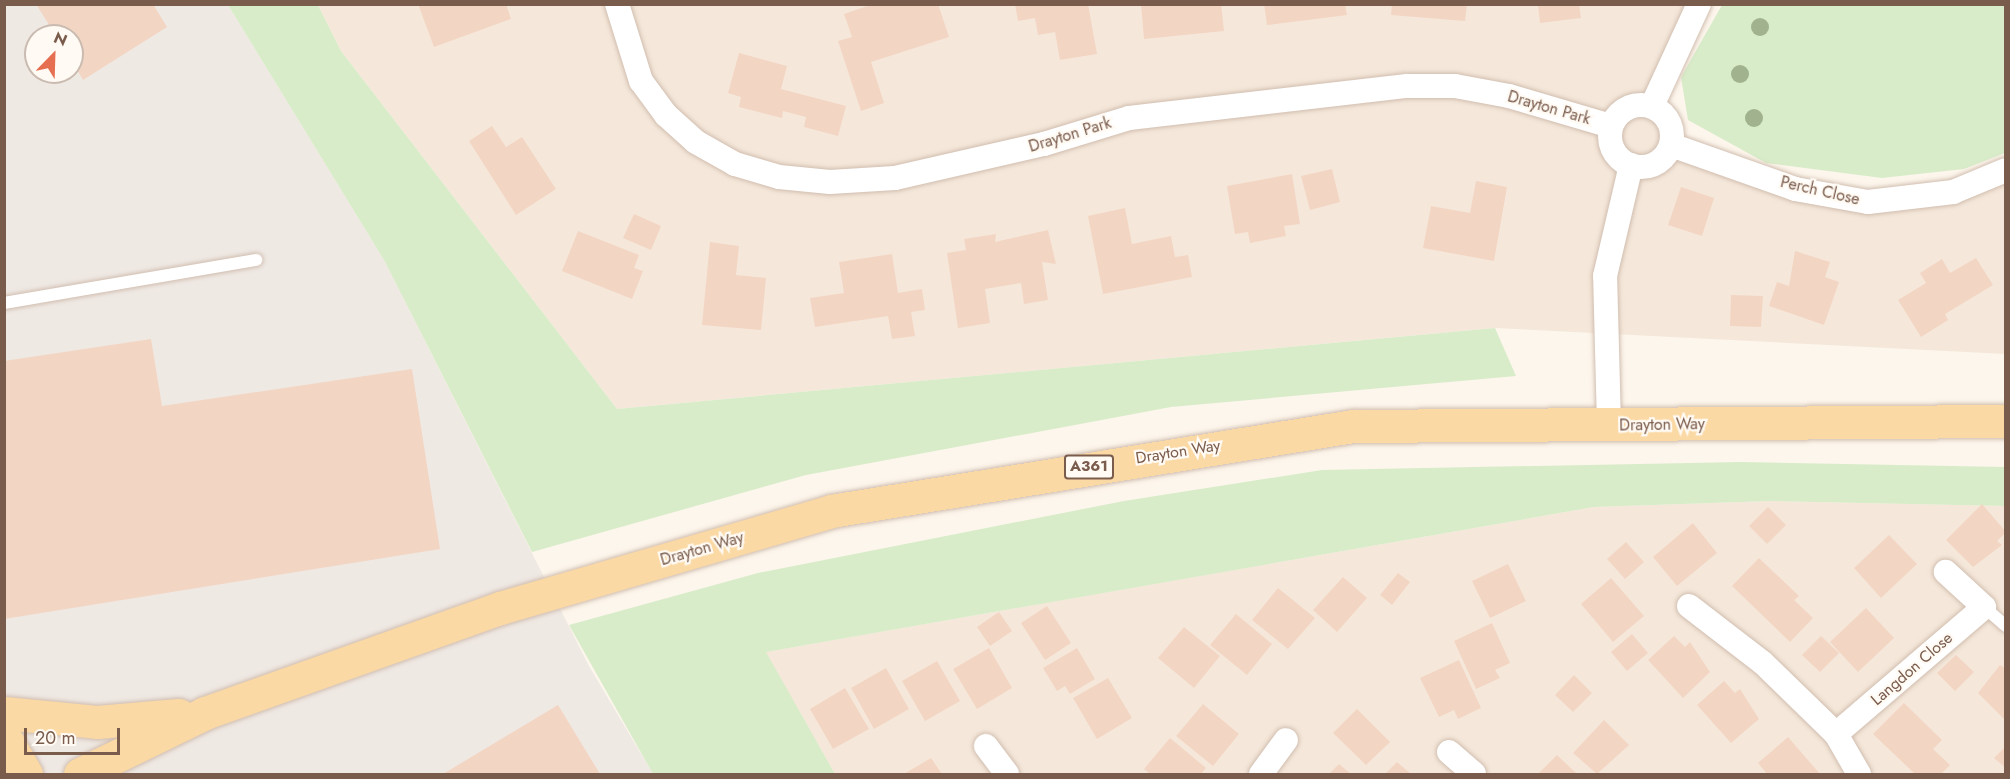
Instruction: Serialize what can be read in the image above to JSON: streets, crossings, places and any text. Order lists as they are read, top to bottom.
{
  "streets": {
    "main road": ["Drayton Way", "A361"],
    "street": ["Drayton Park", "Perch Close", "Langdon Close"]
  },
  "crossings": [
    ["Drayton Park", "Perch Close"]
  ],
  "scale_bar": "20 m",
  "north": "top right"
}
